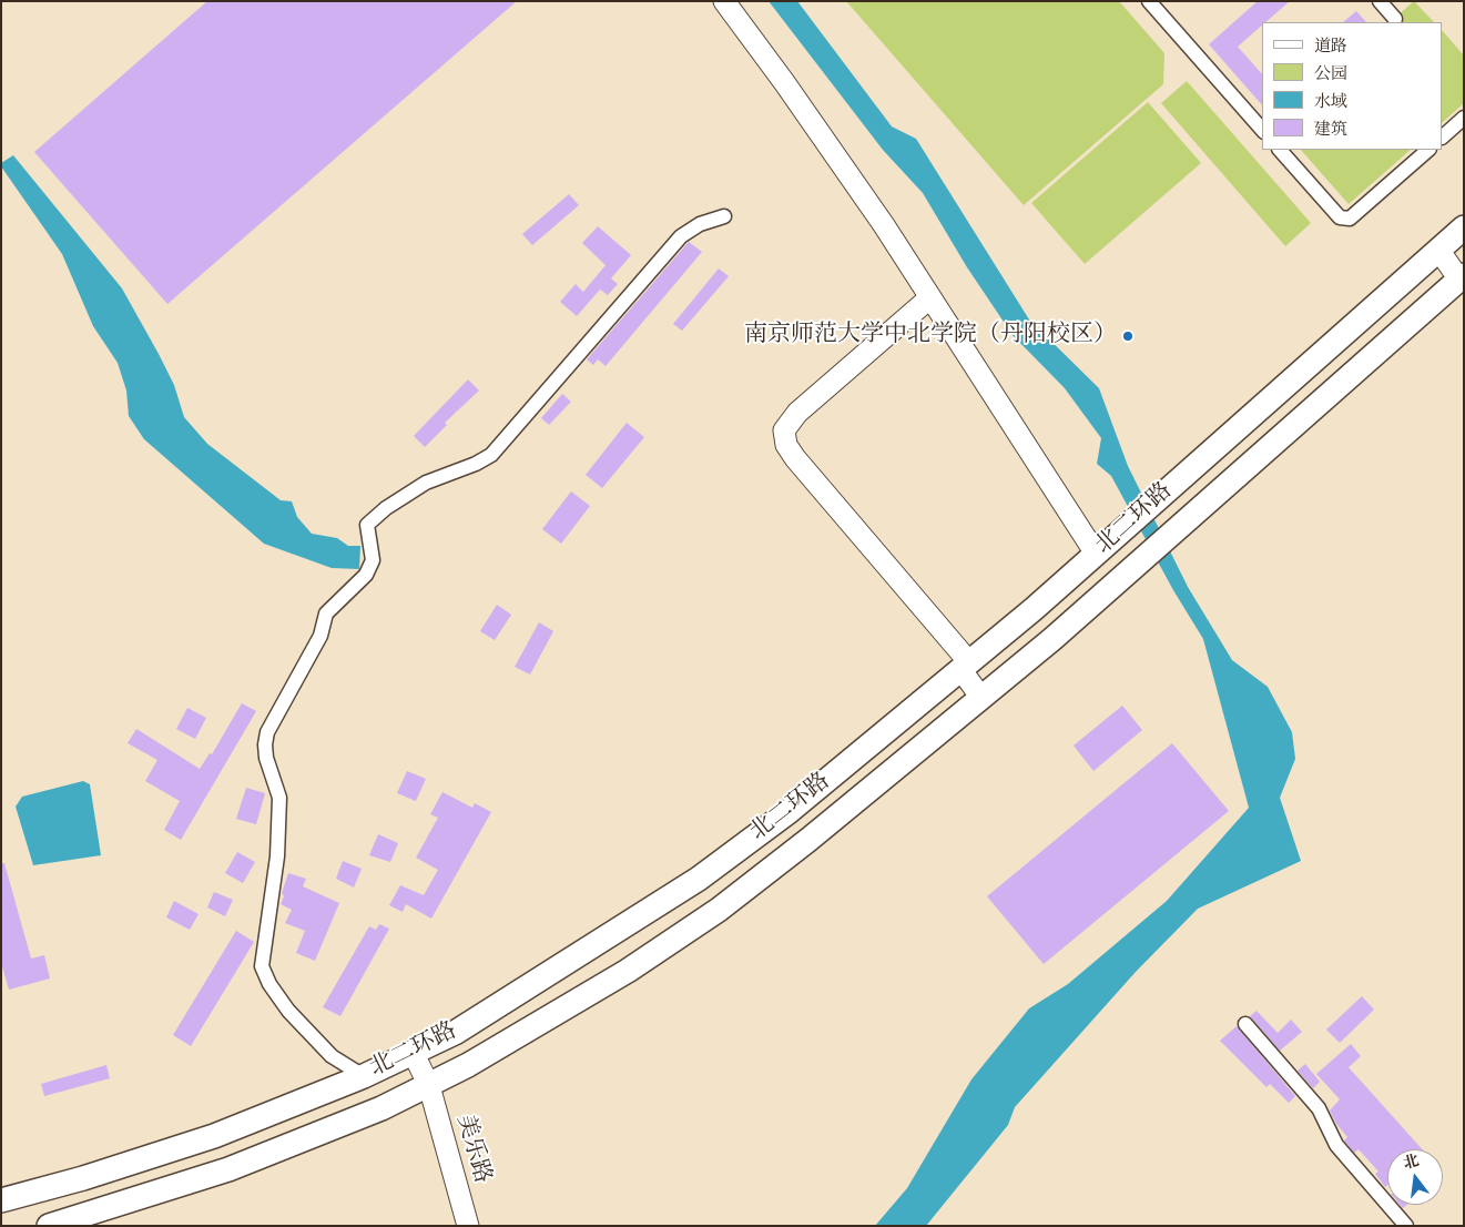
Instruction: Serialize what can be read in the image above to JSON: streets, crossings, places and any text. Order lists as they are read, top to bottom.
{
  "streets": {
    "main road": ["北二环路"],
    "street": ["美乐路"]
  },
  "crossings": [
    ["北二环路", "美乐路"]
  ],
  "places": ["南京师范大学中北学院（丹阳校区）"],
  "legend": [
    "道路",
    "公园",
    "水域",
    "建筑"
  ],
  "north": "top"
}
